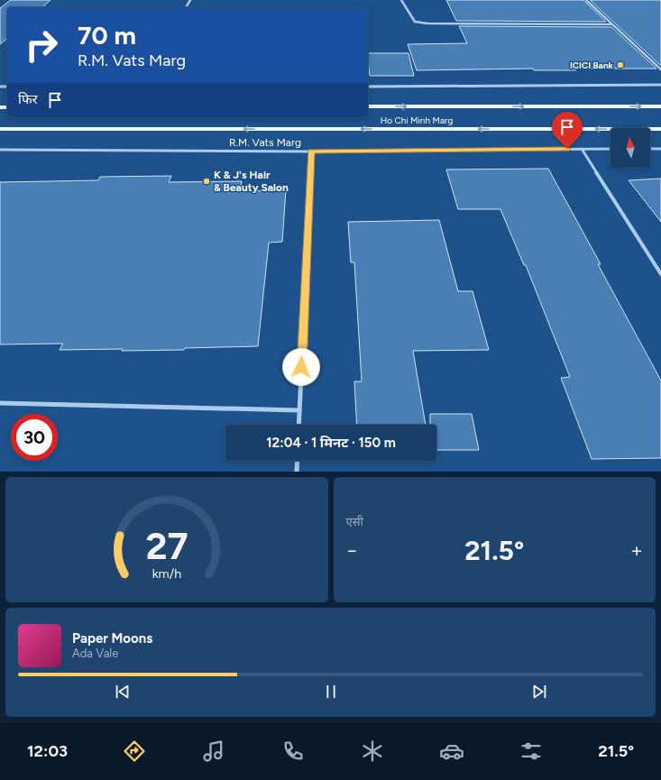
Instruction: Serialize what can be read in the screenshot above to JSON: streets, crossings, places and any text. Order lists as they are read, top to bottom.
{
  "streets": {
    "main road": ["Ho Chi Minh Marg"],
    "street": ["R.M. Vats Marg"]
  },
  "places": ["ICICI Bank", "K & J's Hair & Beauty Salon"],
  "north": "top",
  "page": {
    "turn": ["70 m", "R.M. Vats Marg"],
    "then": "फिर",
    "limit": "30",
    "trip": "12:04 · 1 मिनट · 150 m",
    "tile": "एसी",
    "heat": ["−", "21.5°", "+"],
    "song": ["Paper Moons", "Ada Vale"],
    "tabs": ["12:03", "21.5°"],
    "gauge": ["27", "km/h"]
  }
}
